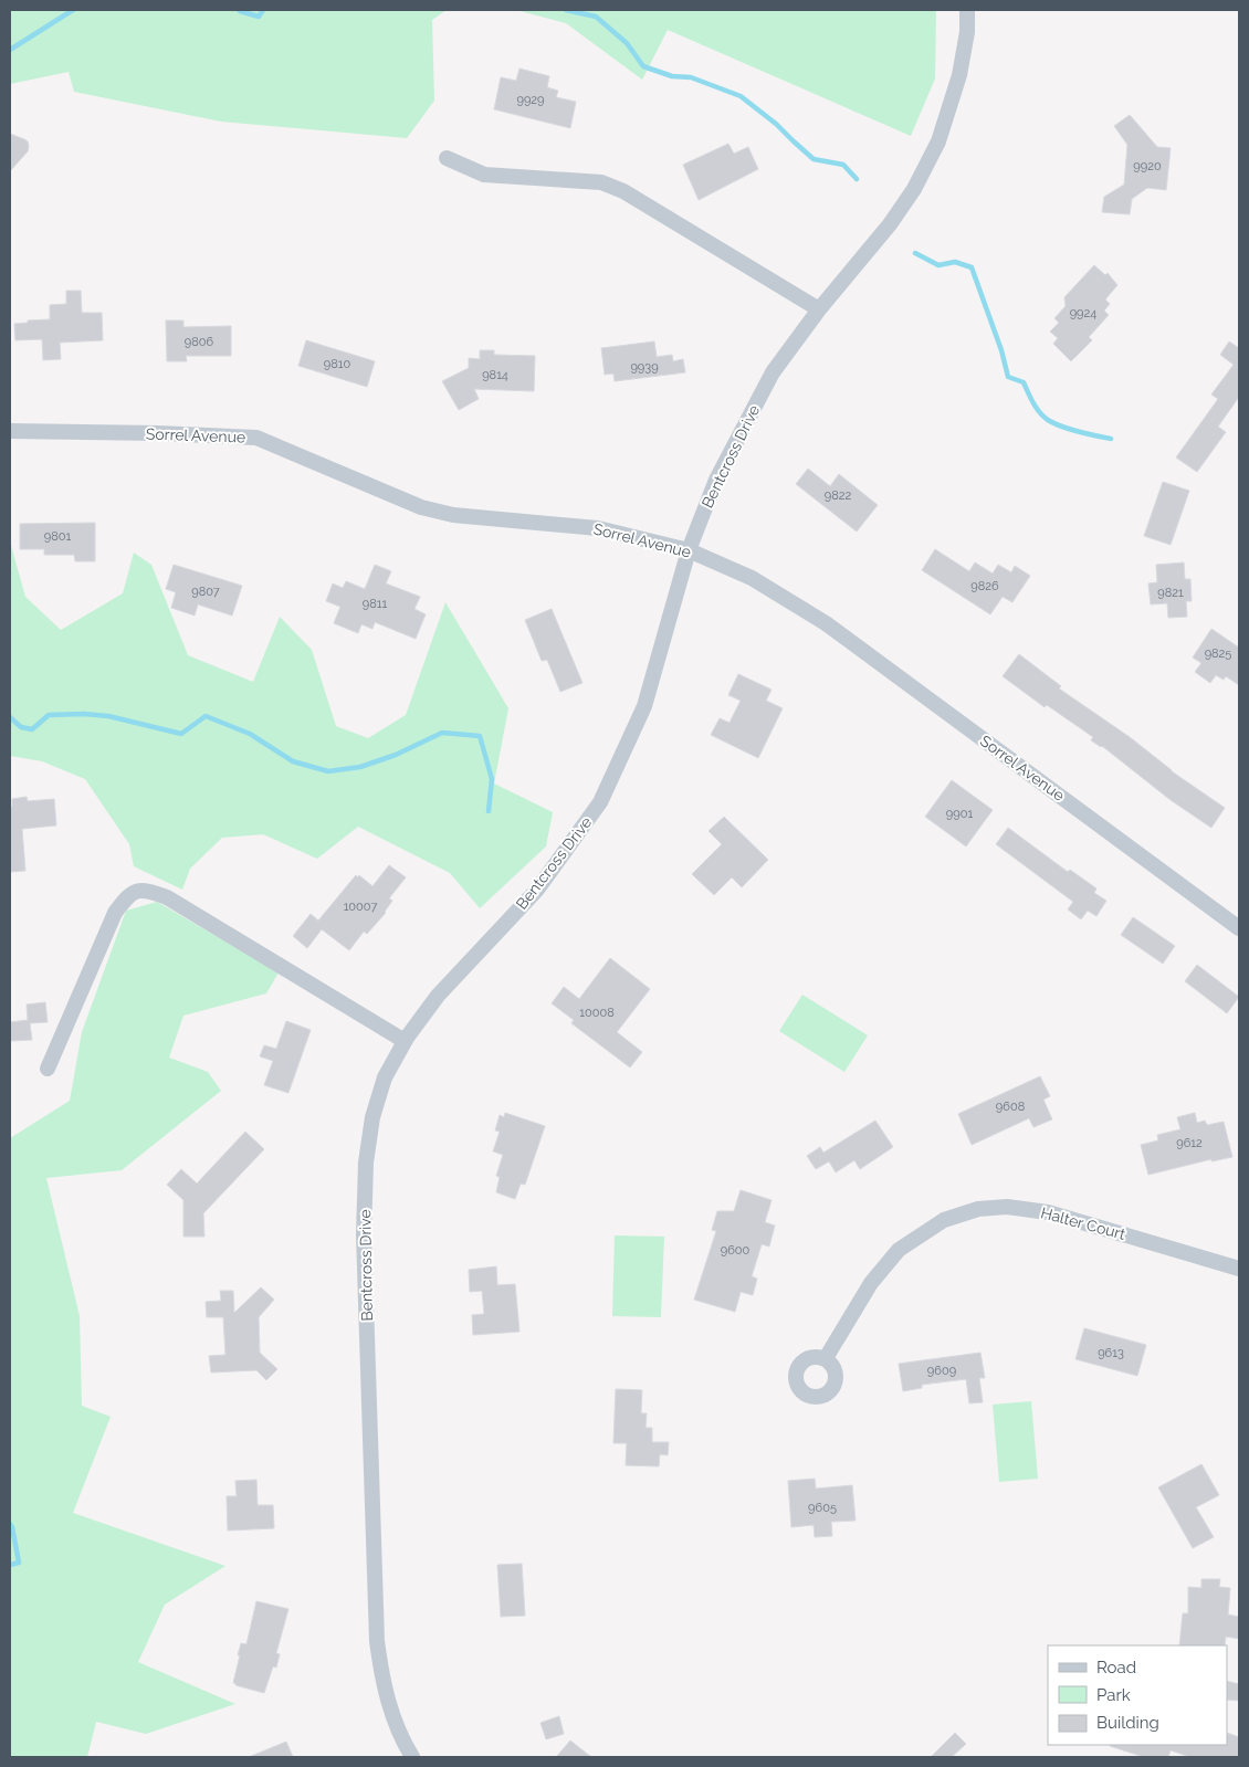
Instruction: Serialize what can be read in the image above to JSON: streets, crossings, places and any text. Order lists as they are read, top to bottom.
{
  "streets": {
    "street": ["Sorrel Avenue", "Bentcross Drive", "Halter Court"]
  },
  "crossings": [
    ["Sorrel Avenue", "Bentcross Drive"]
  ],
  "house_numbers": [
    "9929",
    "9920",
    "9924",
    "9806",
    "9810",
    "9939",
    "9814",
    "9822",
    "9801",
    "9826",
    "9807",
    "9821",
    "9811",
    "9825",
    "9901",
    "10007",
    "10008",
    "9608",
    "9612",
    "9600",
    "9613",
    "9609",
    "9605"
  ],
  "legend": ["Road", "Park", "Building"]
}
